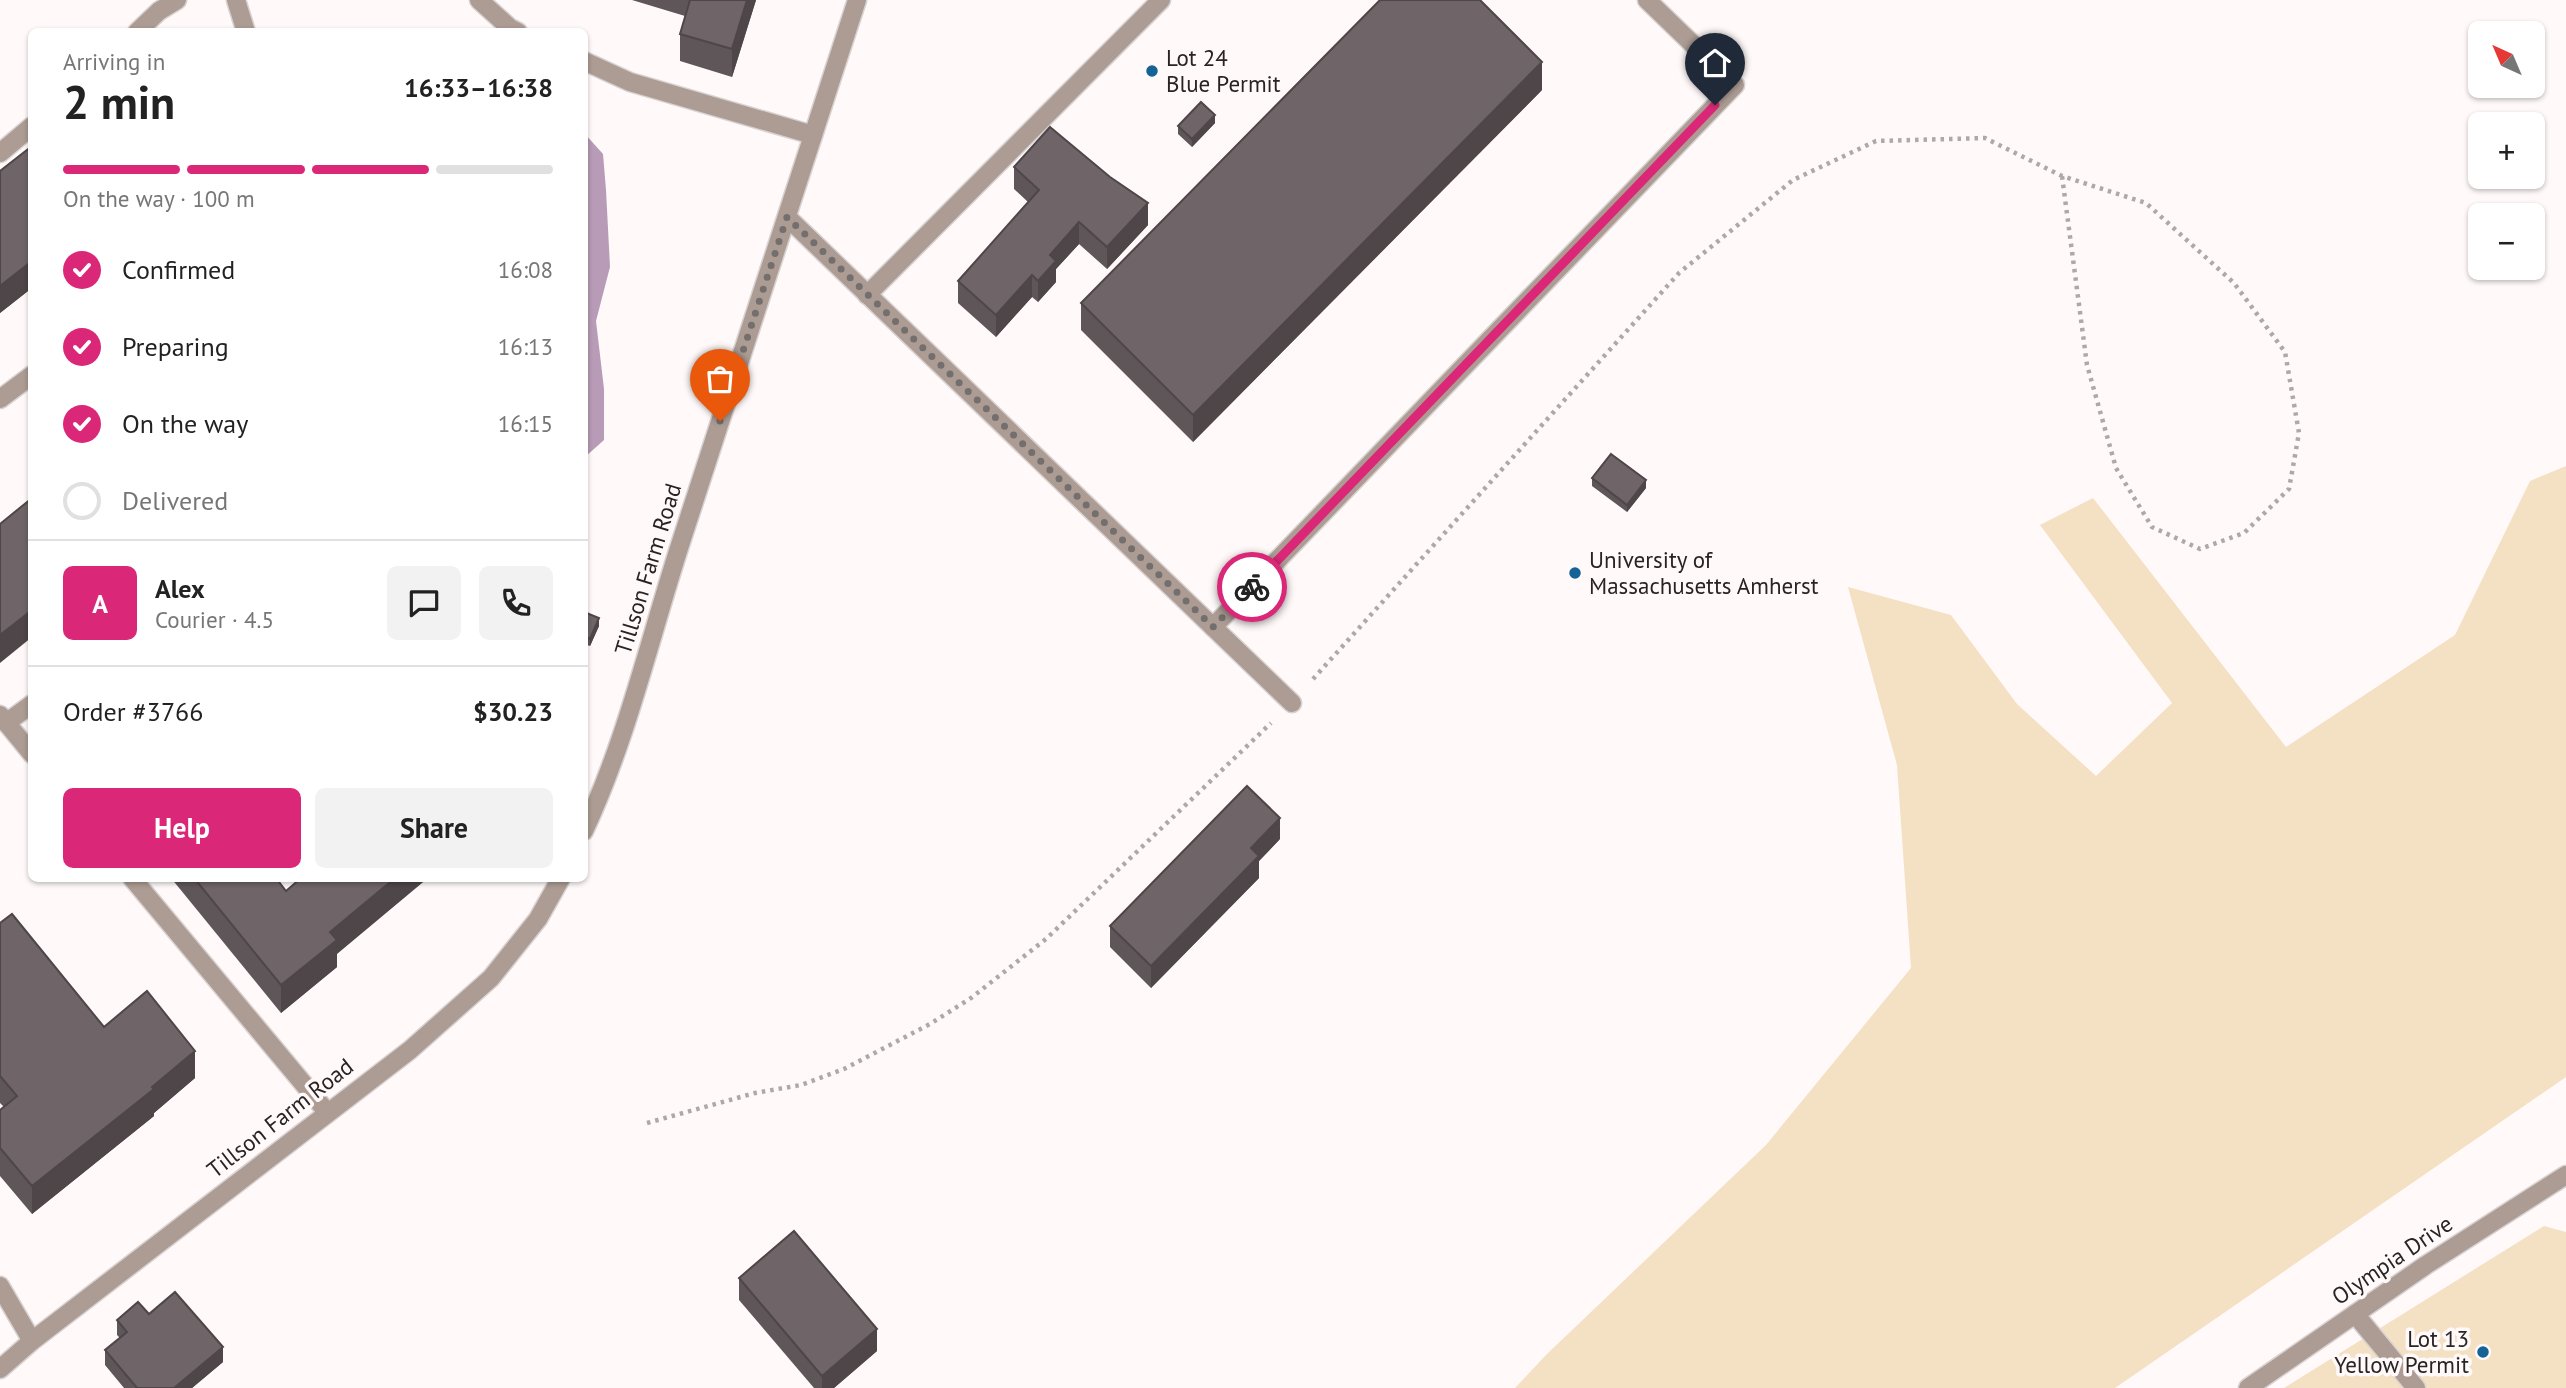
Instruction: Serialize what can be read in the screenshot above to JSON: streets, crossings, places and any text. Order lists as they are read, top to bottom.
{
  "streets": {
    "street": ["Tillson Farm Road", "Olympia Drive"]
  },
  "places": ["Lot 24 Blue Permit", "University of Massachusetts Amherst", "Lot 13 Yellow Permit"],
  "north": "top left",
  "page": {
    "map_buttons": ["+", "−"],
    "heading": ["2 min", "Arriving in", "16:33–16:38"],
    "panel": [
      "Alex",
      "Courier · 4.5",
      "Order #3766",
      "$30.23"
    ],
    "bar": "On the way · 100 m",
    "list": [
      ["Confirmed", "16:08"],
      ["Preparing", "16:13"],
      ["On the way", "16:15"],
      "Delivered"
    ],
    "round": "A",
    "buttons": ["Help", "Share"]
  }
}
